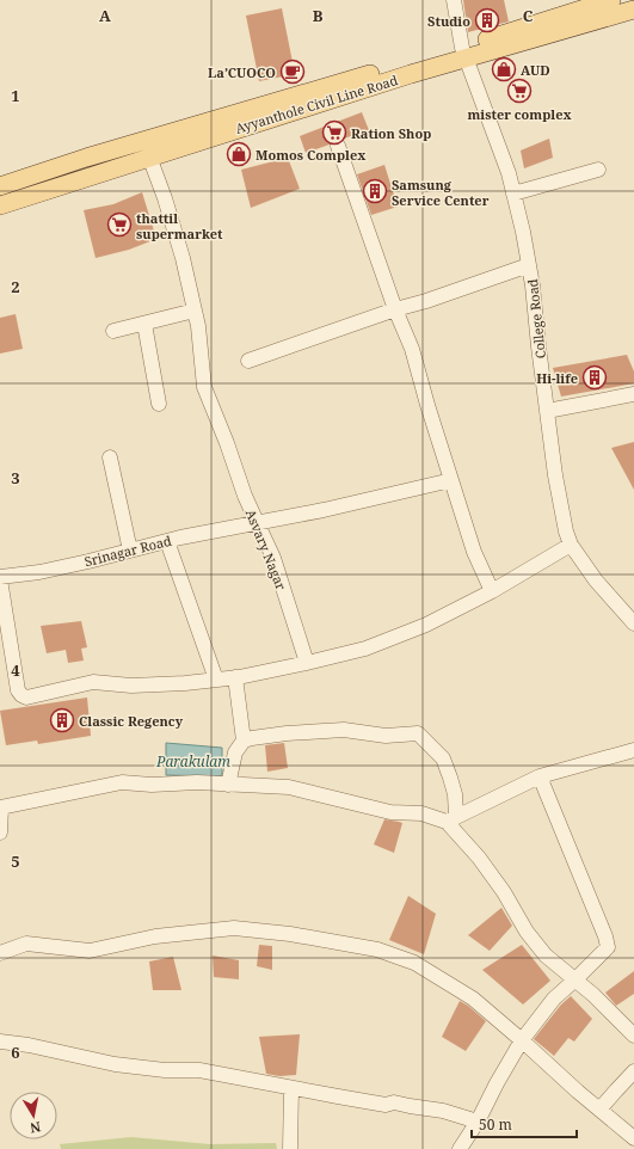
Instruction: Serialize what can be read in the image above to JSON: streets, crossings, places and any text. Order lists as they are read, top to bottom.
{
  "streets": {
    "main road": ["Ayyanthole Civil Line Road"],
    "street": ["College Road", "Asvary Nagar", "Srinagar Road"]
  },
  "crossings": [
    ["Ayyanthole Civil Line Road", "College Road"],
    ["Ayyanthole Civil Line Road", "Asvary Nagar"],
    ["Asvary Nagar", "Srinagar Road"]
  ],
  "water": ["Parakulam"],
  "places": {
    "building": [
      "Studio",
      "Samsung Service Center",
      "Hi-life",
      "Classic Regency"
    ],
    "shop": ["AUD", "Momos Complex"],
    "cafe": ["La’CUOCO"],
    "supermarket": ["mister complex", "Ration Shop", "thattil supermarket"]
  },
  "scale_bar": "50 m",
  "north": "bottom",
  "grid": {
    "columns": ["A", "B", "C"],
    "rows": [
      "1",
      "2",
      "3",
      "4",
      "5",
      "6"
    ]
  }
}
